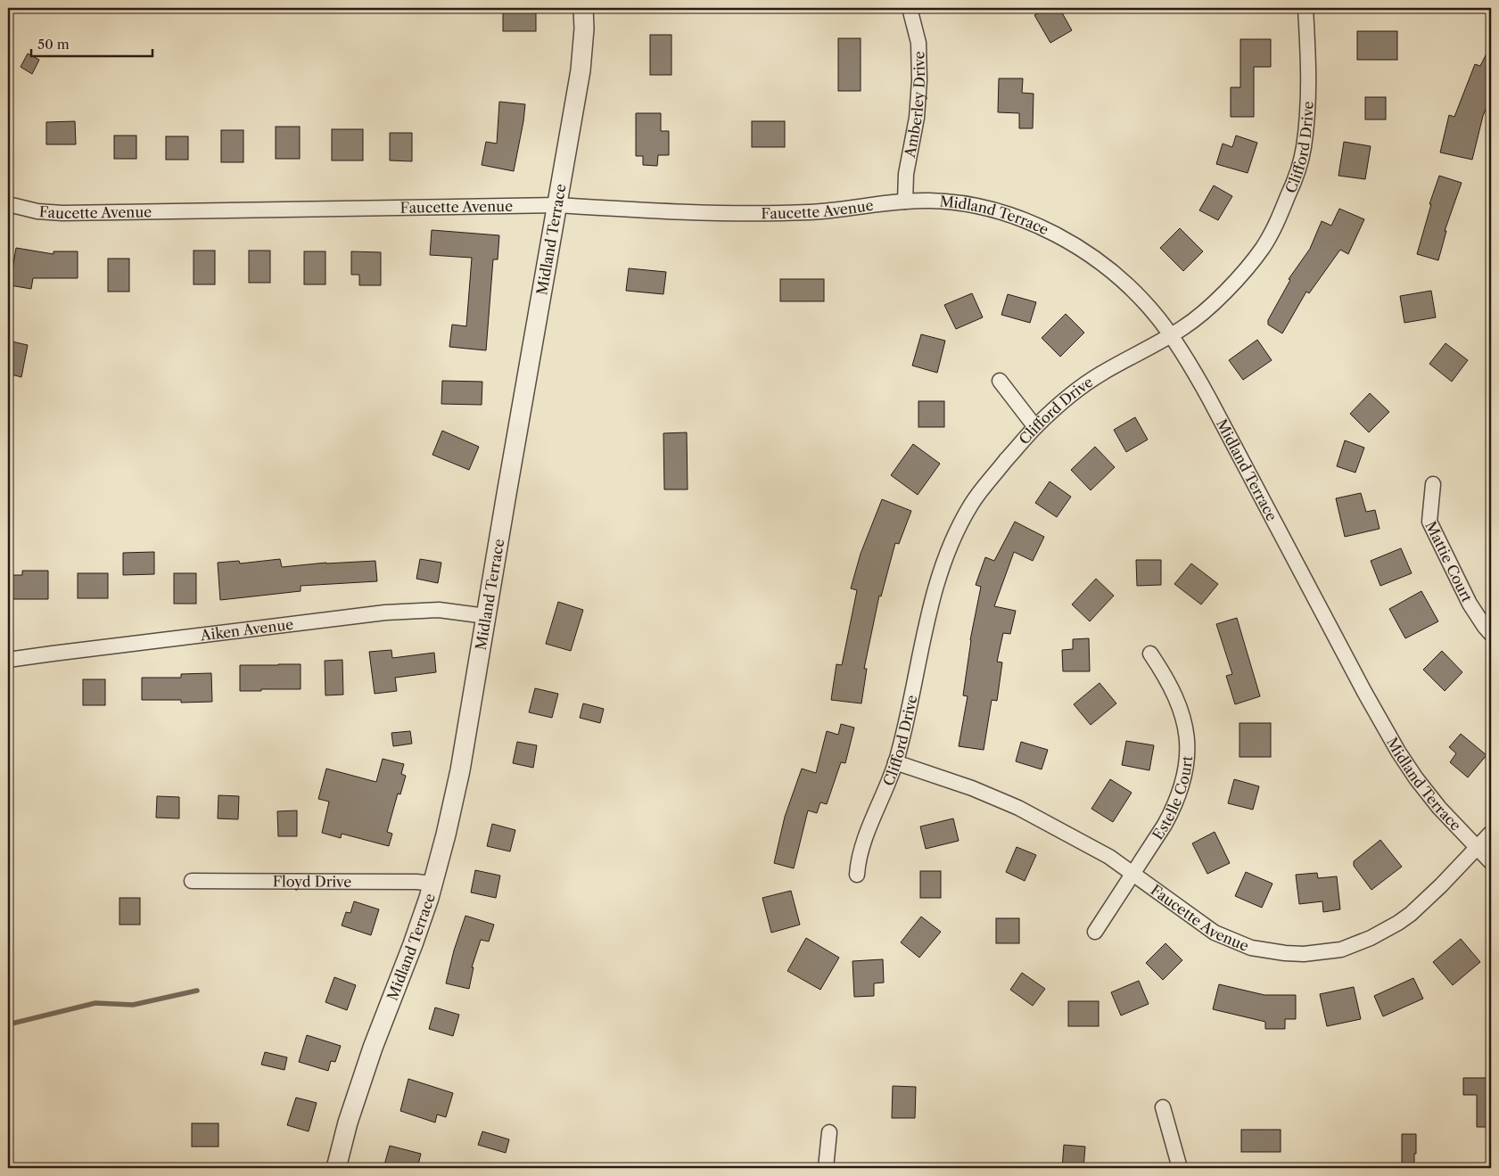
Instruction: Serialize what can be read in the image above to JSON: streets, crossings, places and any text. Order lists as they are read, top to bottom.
{
  "streets": {
    "street": [
      "Amberley Drive",
      "Clifford Drive",
      "Faucette Avenue",
      "Midland Terrace",
      "Mattie Court",
      "Aiken Avenue",
      "Estelle Court",
      "Floyd Drive"
    ]
  },
  "crossings": [
    ["Amberley Drive", "Faucette Avenue"],
    ["Amberley Drive", "Midland Terrace"],
    ["Clifford Drive", "Faucette Avenue"],
    ["Clifford Drive", "Midland Terrace"],
    ["Faucette Avenue", "Midland Terrace"],
    ["Faucette Avenue", "Estelle Court"],
    ["Midland Terrace", "Aiken Avenue"],
    ["Midland Terrace", "Floyd Drive"]
  ],
  "scale_bar": "50 m"
}
